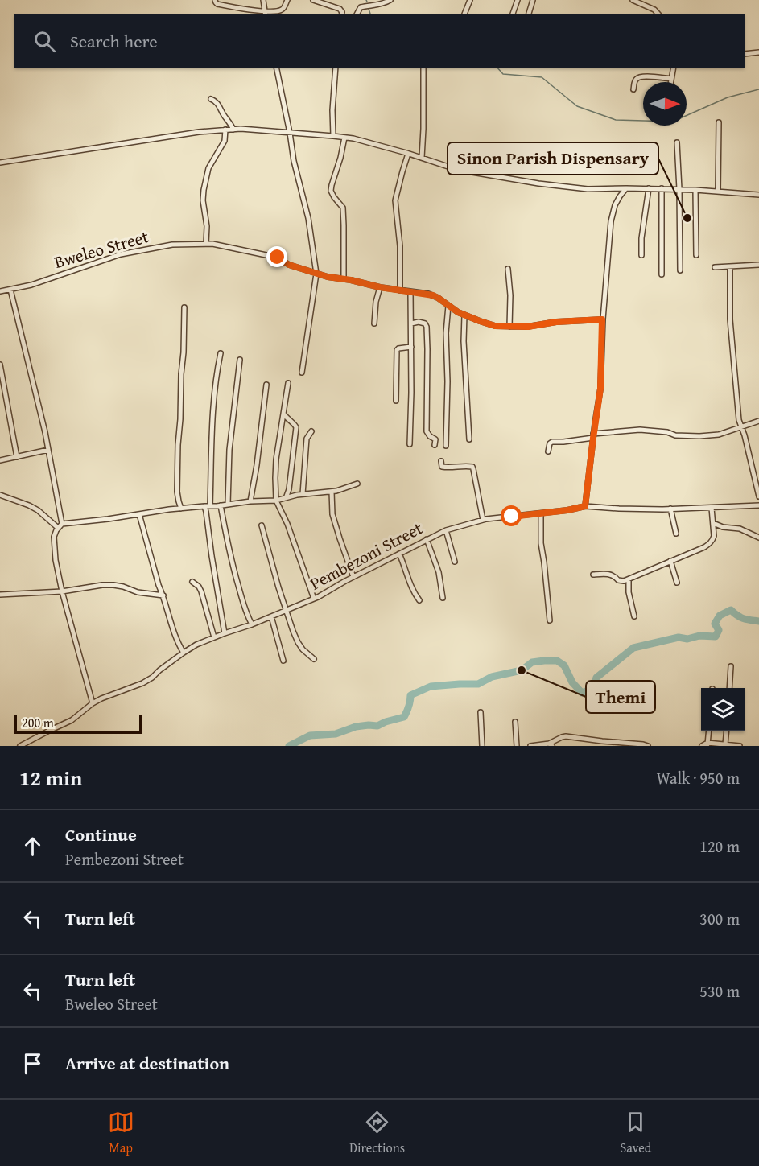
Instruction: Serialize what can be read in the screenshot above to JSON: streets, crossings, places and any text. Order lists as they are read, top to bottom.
{
  "streets": {
    "street": ["Bweleo Street", "Pembezoni Street"]
  },
  "places": ["Sinon Parish Dispensary", "Themi"],
  "scale_bar": "200 m",
  "north": "right",
  "page": {
    "search": "Search here",
    "scale": "200 m",
    "heading": ["12 min", "Walk · 950 m"],
    "list": [
      ["Continue", "Pembezoni Street", "120 m"],
      ["Turn left", "300 m"],
      ["Turn left", "Bweleo Street", "530 m"],
      "Arrive at destination"
    ],
    "nav": ["Map", "Directions", "Saved"]
  }
}
